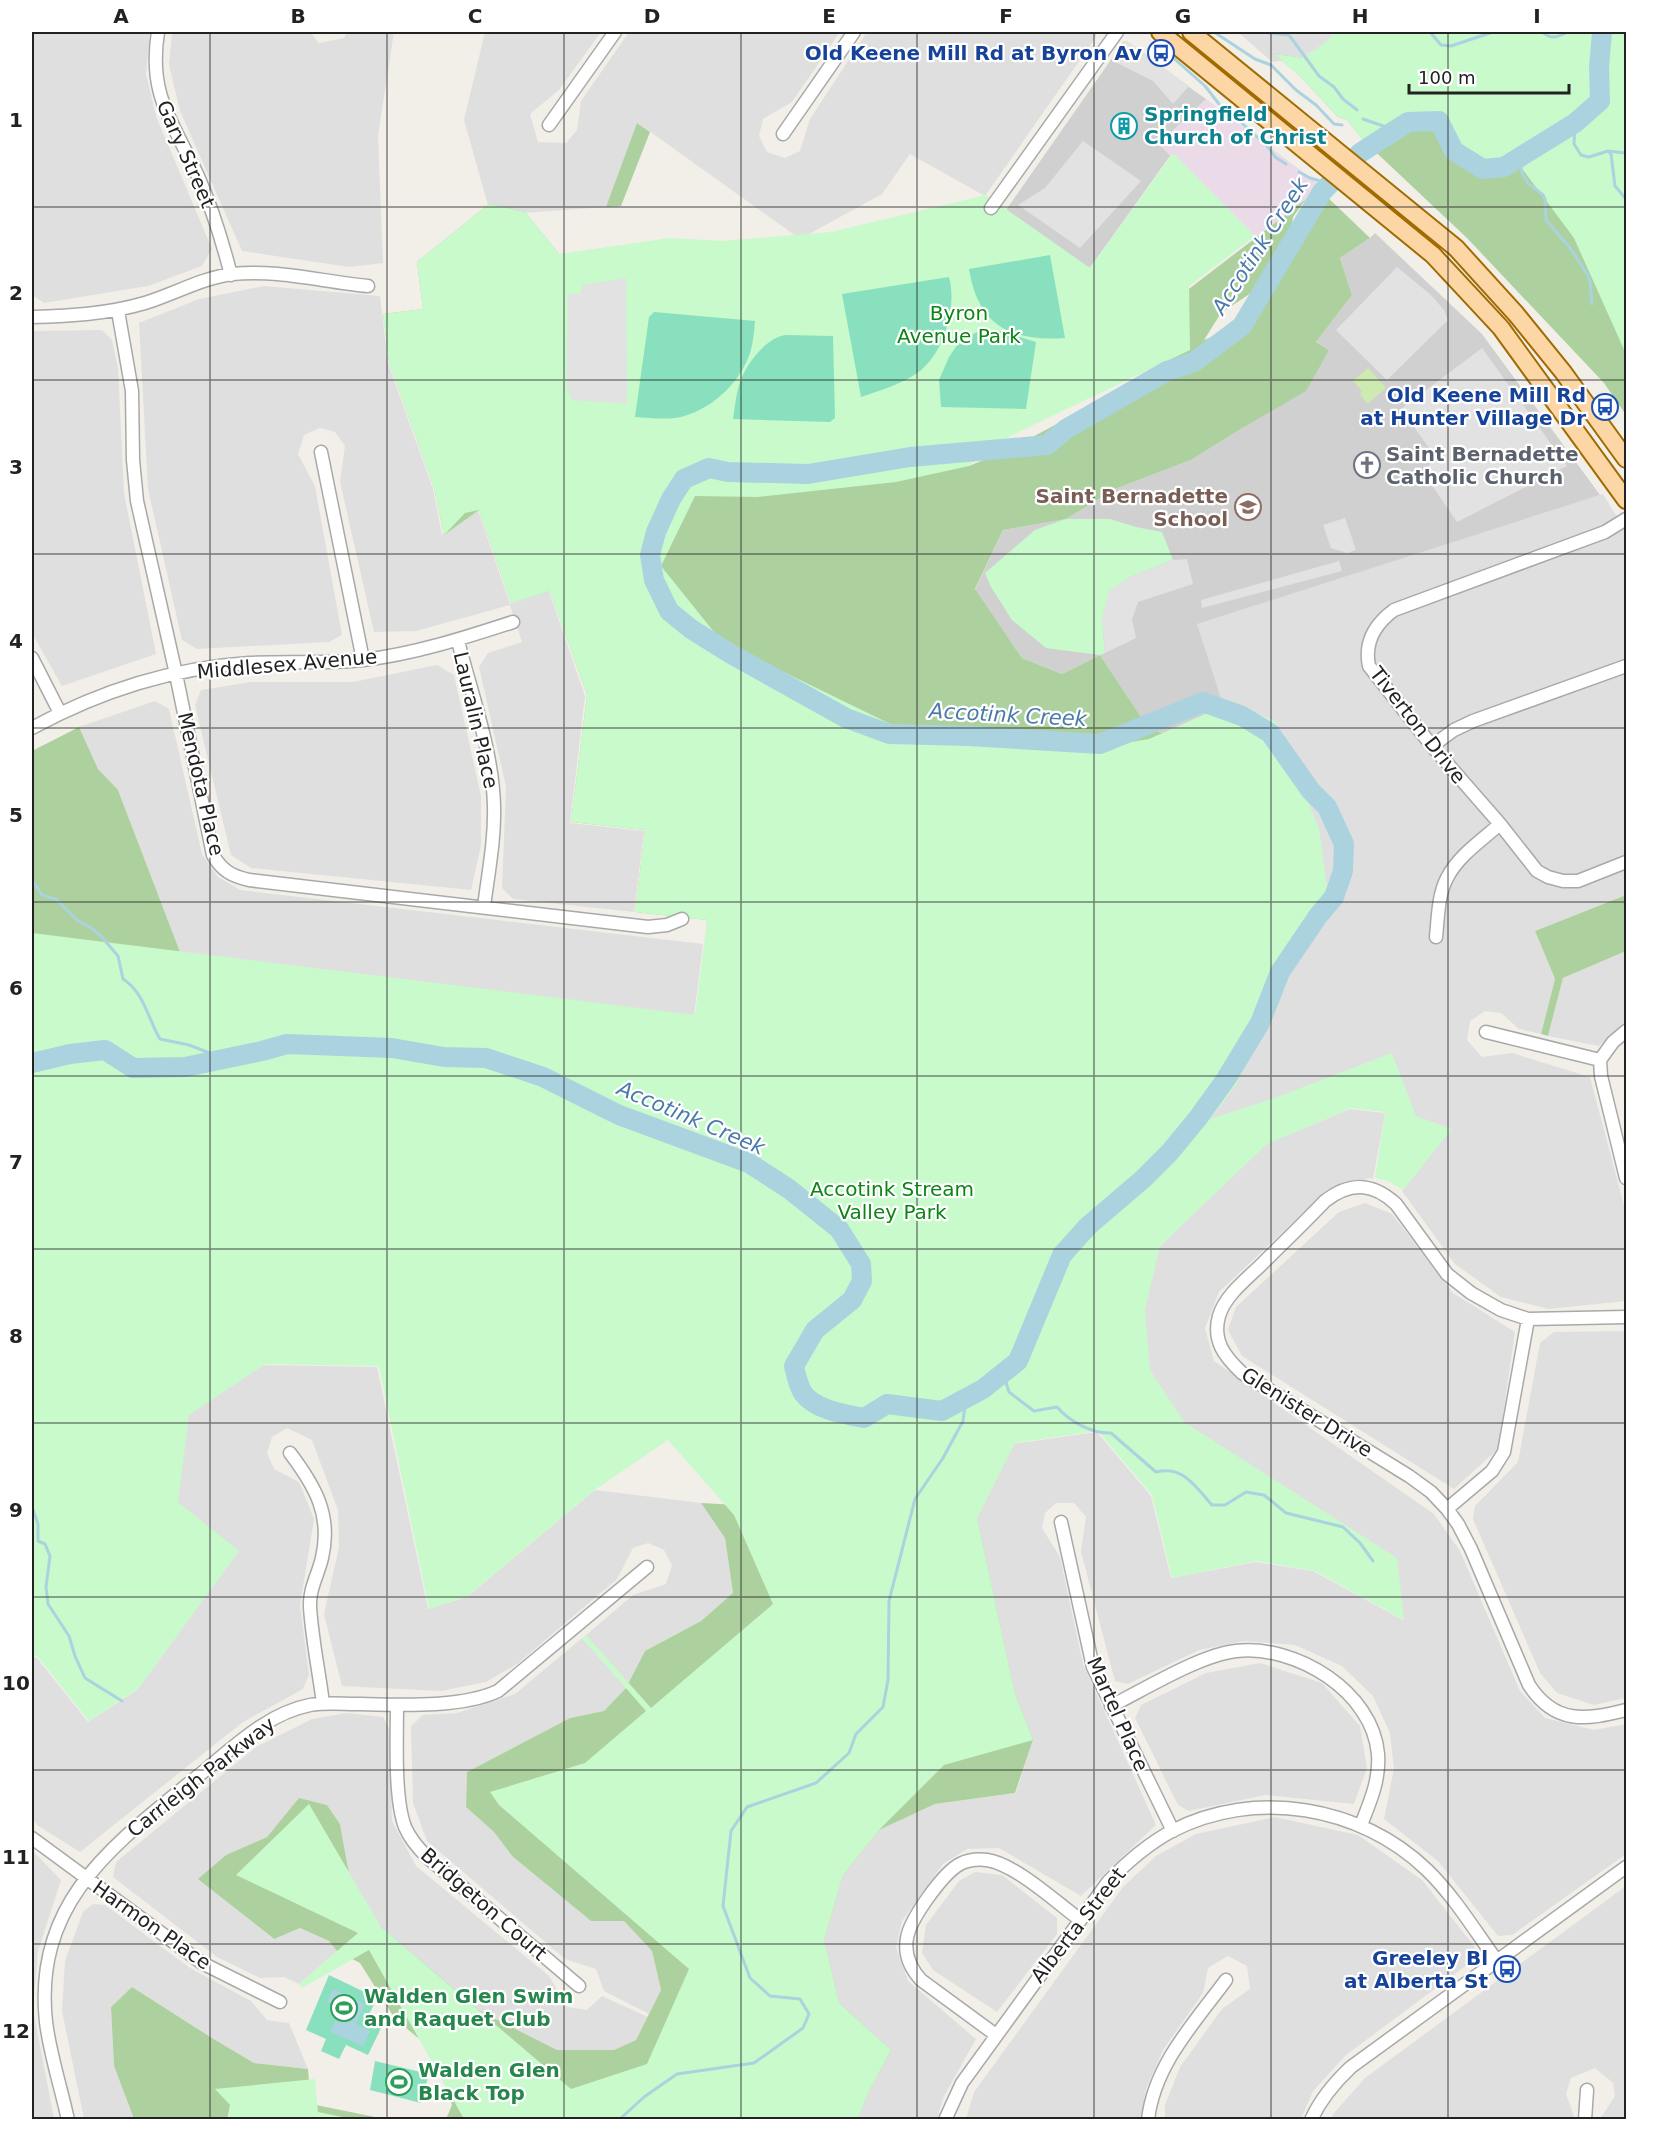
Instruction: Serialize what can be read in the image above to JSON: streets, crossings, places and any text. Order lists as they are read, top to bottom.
{
  "streets": {
    "street": [
      "Gary Street",
      "Middlesex Avenue",
      "Lauralin Place",
      "Tiverton Drive",
      "Mendota Place",
      "Glenister Drive",
      "Martel Place",
      "Carrleigh Parkway",
      "Bridgeton Court",
      "Harmon Place",
      "Alberta Street"
    ]
  },
  "crossings": [
    ["Middlesex Avenue", "Lauralin Place"],
    ["Middlesex Avenue", "Mendota Place"],
    ["Lauralin Place", "Mendota Place"],
    ["Martel Place", "Alberta Street"],
    ["Carrleigh Parkway", "Bridgeton Court"],
    ["Carrleigh Parkway", "Harmon Place"]
  ],
  "water": ["Accotink Creek"],
  "parks": ["Byron Avenue Park", "Accotink Stream Valley Park"],
  "places": {
    "bus stop": ["Old Keene Mill Rd at Byron Av", "Old Keene Mill Rd at Hunter Village Dr", "Greeley Bl at Alberta St"],
    "building": ["Springfield Church of Christ"],
    "church": ["Saint Bernadette Catholic Church"],
    "school or university": ["Saint Bernadette School"],
    "sports": ["Walden Glen Swim and Raquet Club", "Walden Glen Black Top"]
  },
  "scale_bar": "100 m",
  "grid": {
    "columns": [
      "A",
      "B",
      "C",
      "D",
      "E",
      "F",
      "G",
      "H",
      "I"
    ],
    "rows": [
      "1",
      "2",
      "3",
      "4",
      "5",
      "6",
      "7",
      "8",
      "9",
      "10",
      "11",
      "12"
    ]
  }
}
